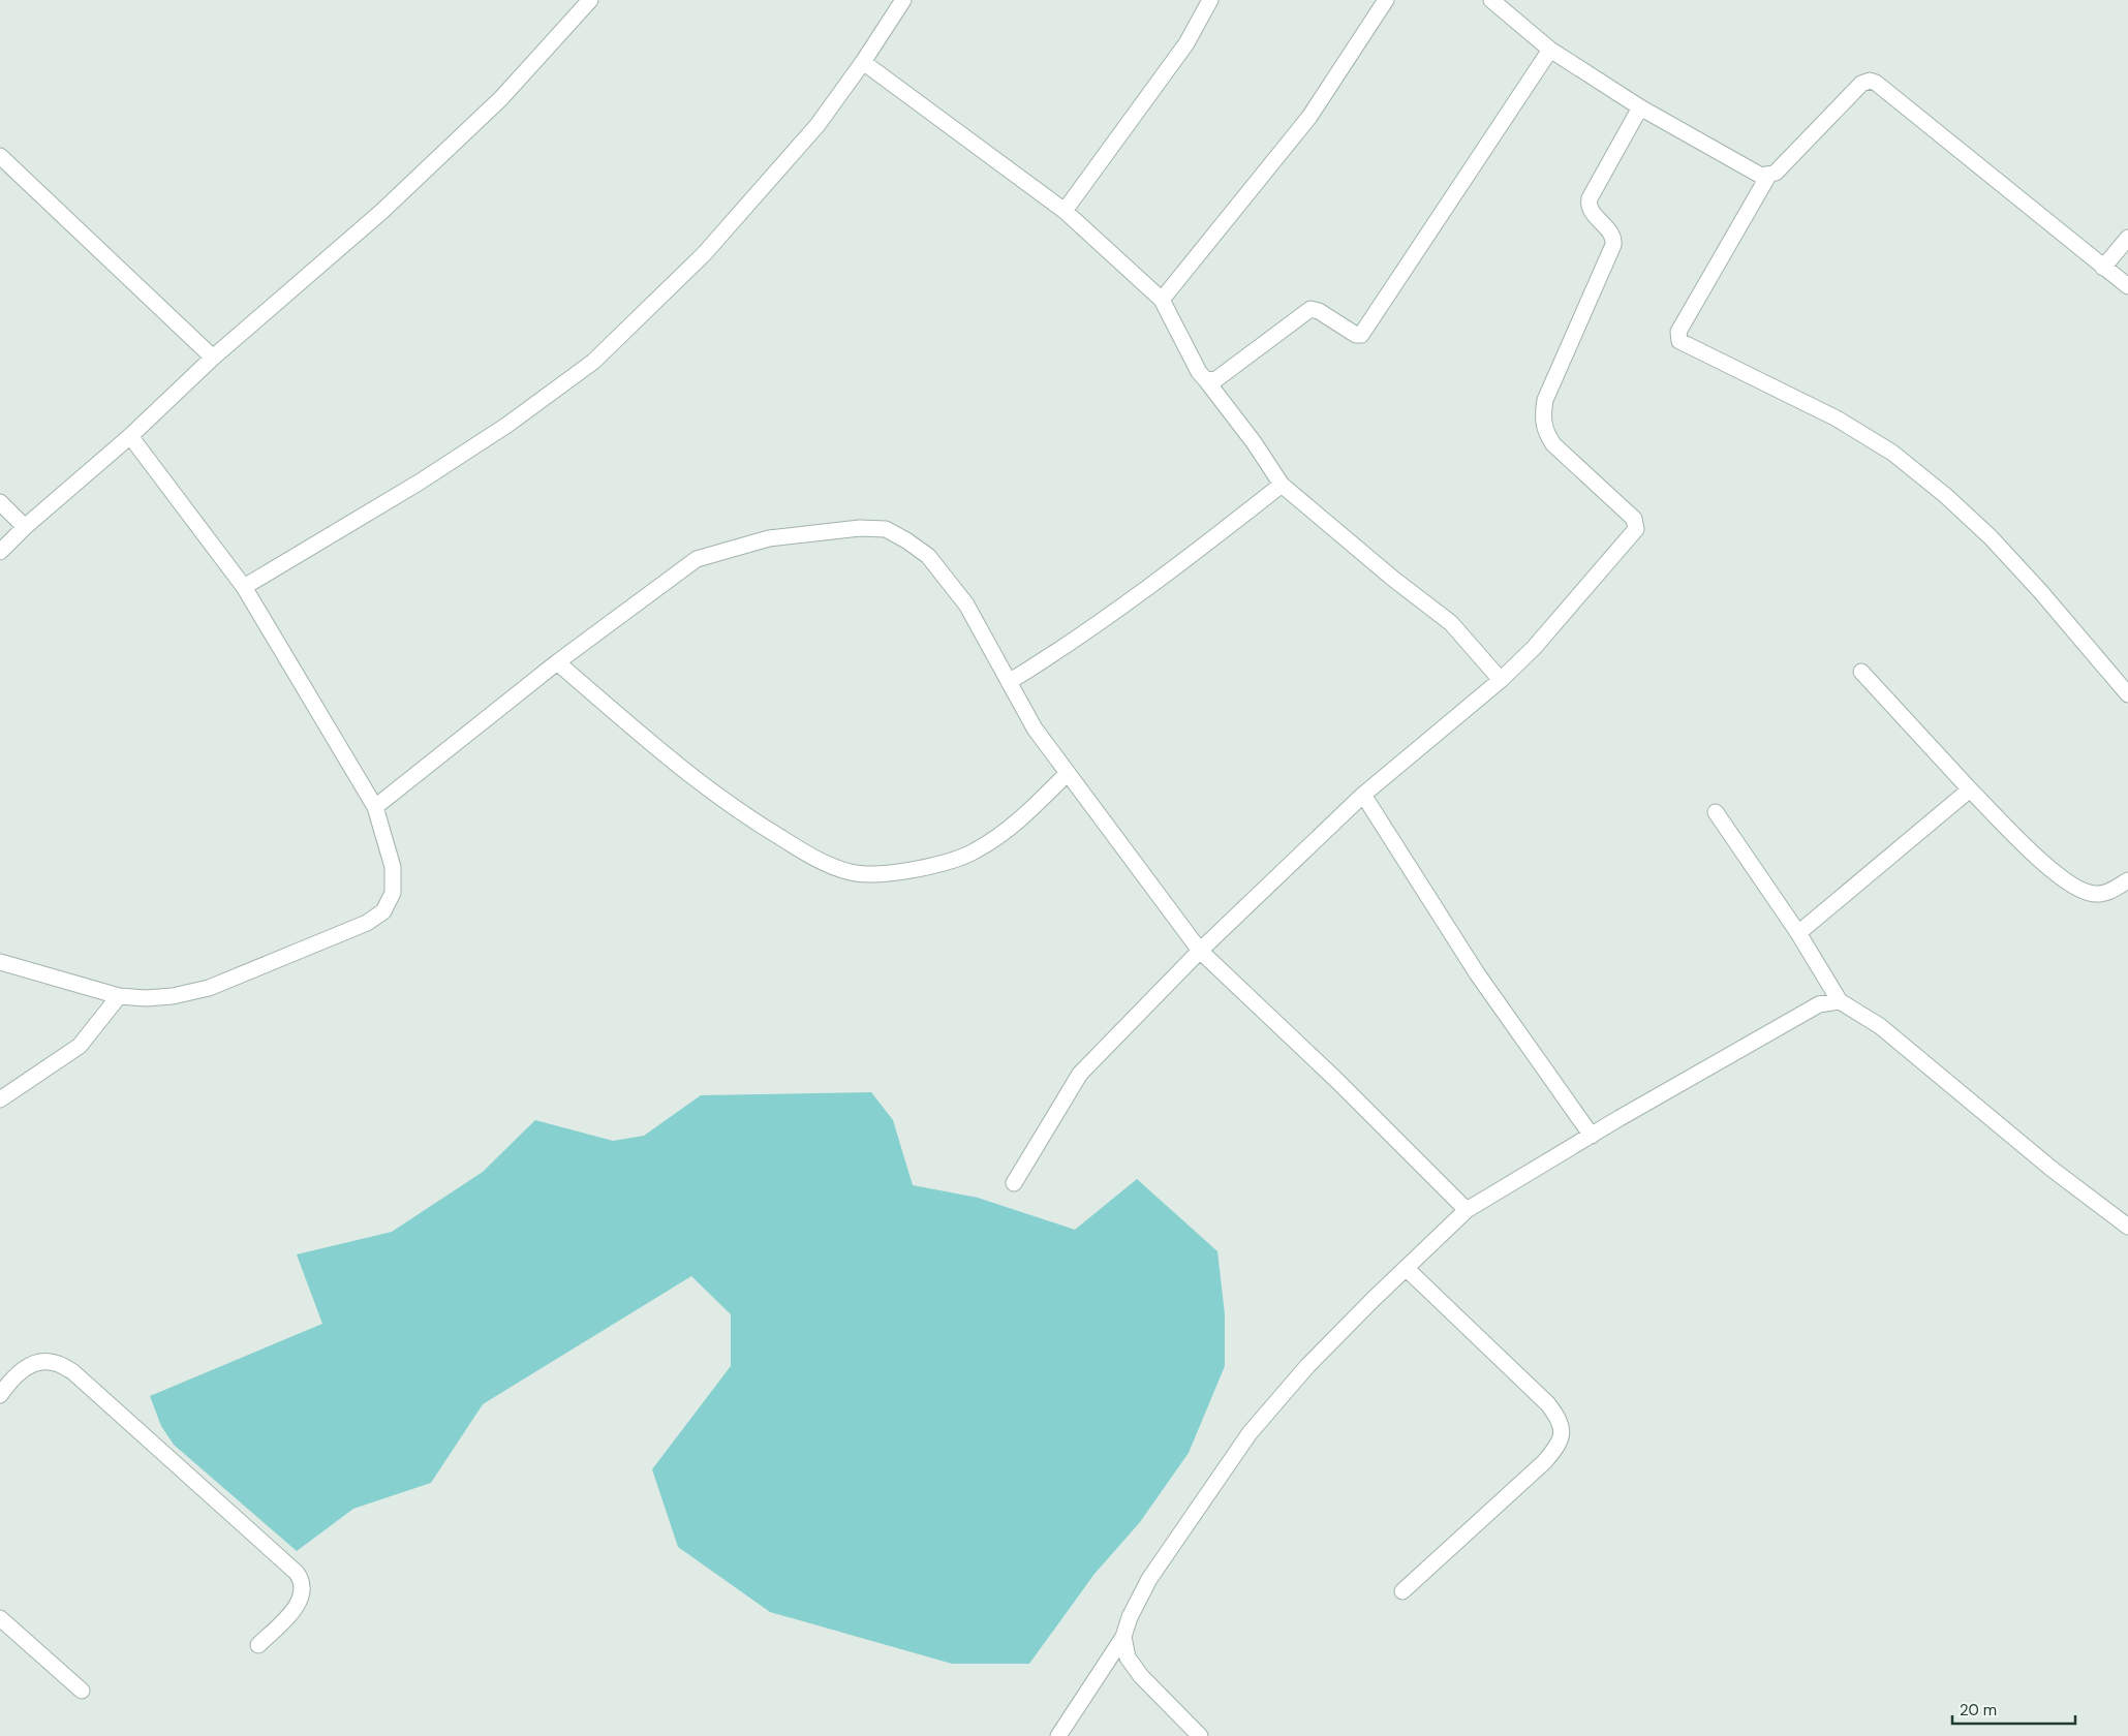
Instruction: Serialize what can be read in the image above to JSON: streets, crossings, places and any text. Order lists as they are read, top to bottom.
{
  "scale_bar": "20 m"
}
